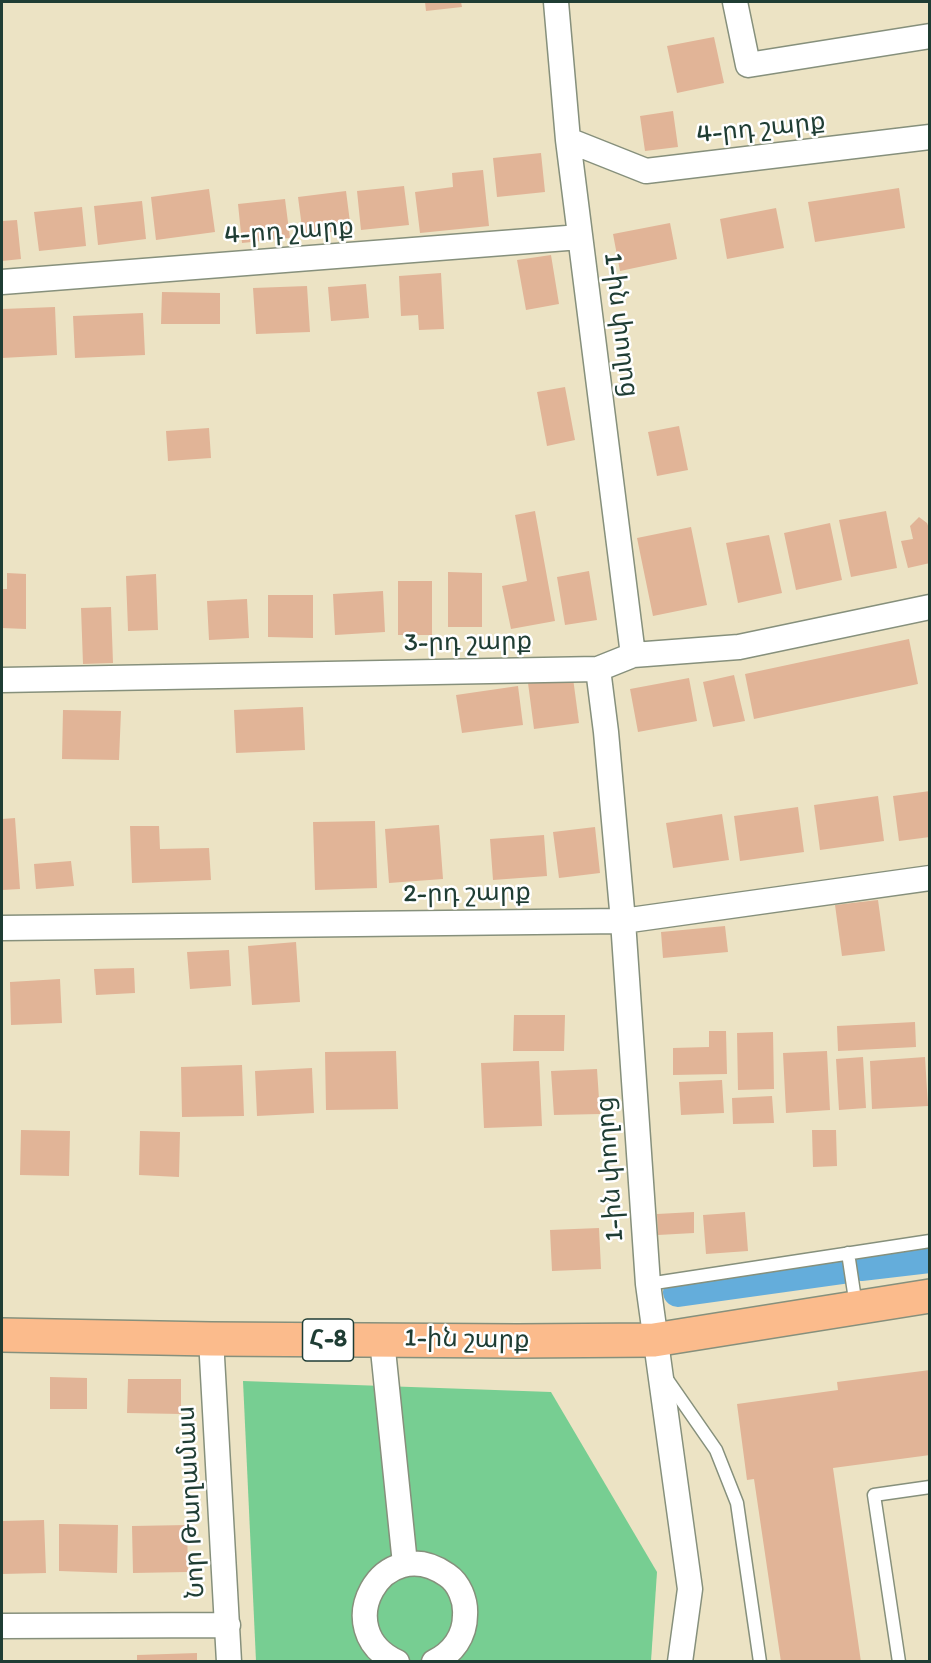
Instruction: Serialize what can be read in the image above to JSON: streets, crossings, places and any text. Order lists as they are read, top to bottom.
{
  "streets": {
    "main road": ["Հ-8", "1-ին շարք"],
    "street": [
      "4-րդ շարք",
      "1-ին փողոց",
      "3-րդ շարք",
      "2-րդ շարք",
      "Նոր Թաղամաս"
    ]
  },
  "crossings": [
    ["4-րդ շարք", "1-ին փողոց"],
    ["1-ին փողոց", "3-րդ շարք"],
    ["1-ին փողոց", "2-րդ շարք"],
    ["1-ին փողոց", "1-ին շարք"],
    ["1-ին շարք", "Նոր Թաղամաս"]
  ]
}
